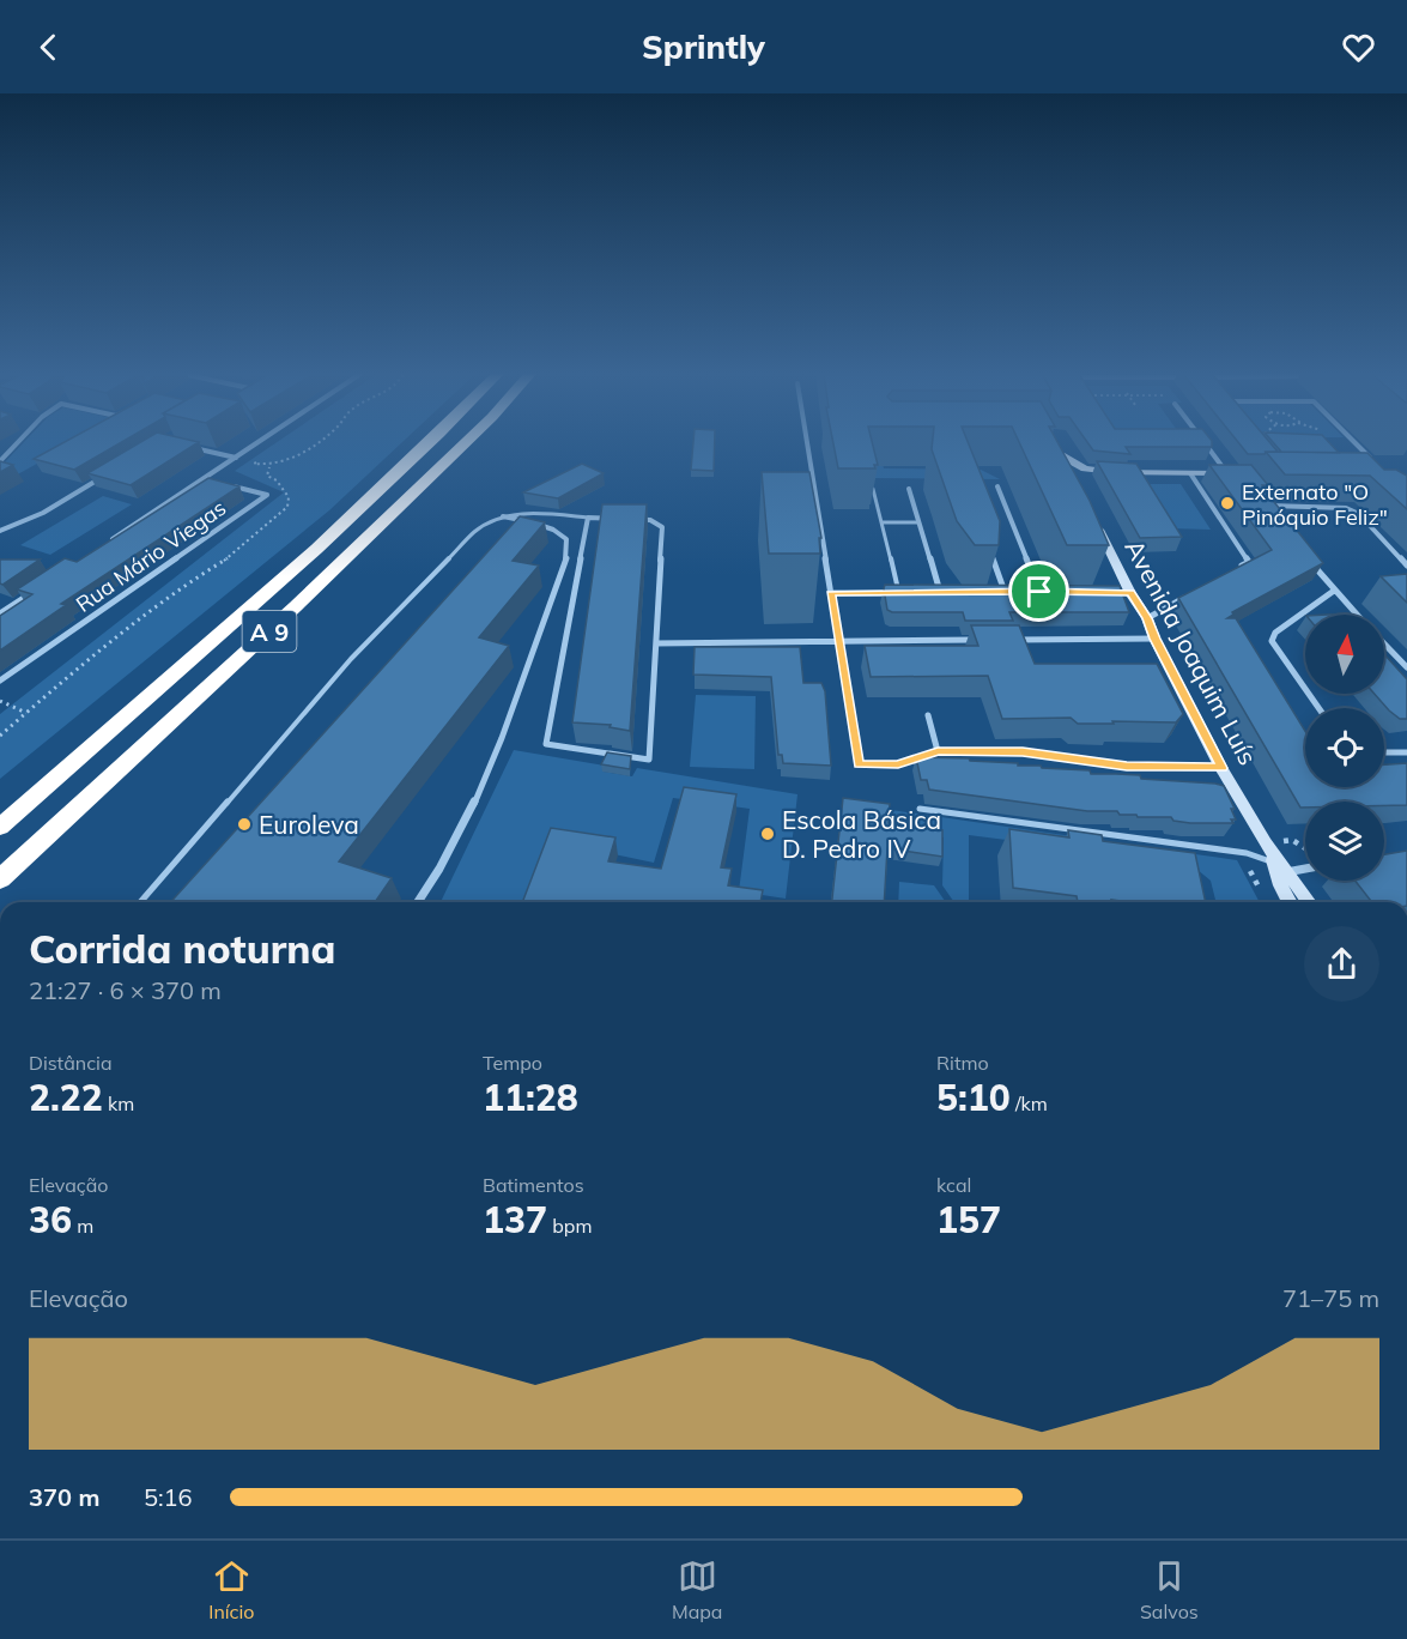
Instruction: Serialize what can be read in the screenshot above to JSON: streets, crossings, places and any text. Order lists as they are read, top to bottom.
{
  "streets": {
    "highway": ["A 9"],
    "street": ["Rua Mário Viegas", "Avenida Joaquim Luís"]
  },
  "places": ["Externato \"O Pinóquio Feliz\"", "Euroleva", "Escola Básica D. Pedro IV"],
  "north": "top",
  "page": {
    "header": "Sprintly",
    "heading": ["Corrida noturna", "21:27 · 6 × 370 m"],
    "stats": [
      ["Distância", "2.22 km"],
      ["Tempo", "11:28"],
      ["Ritmo", "5:10 /km"],
      ["Elevação", "36 m"],
      ["Batimentos", "137 bpm"],
      ["kcal", "157"]
    ],
    "chart": ["Elevação", "71–75 m"],
    "list": [
      {
        "name": "370 m",
        "note": "5:16"
      }
    ],
    "tabs": ["Início", "Mapa", "Salvos"]
  }
}
